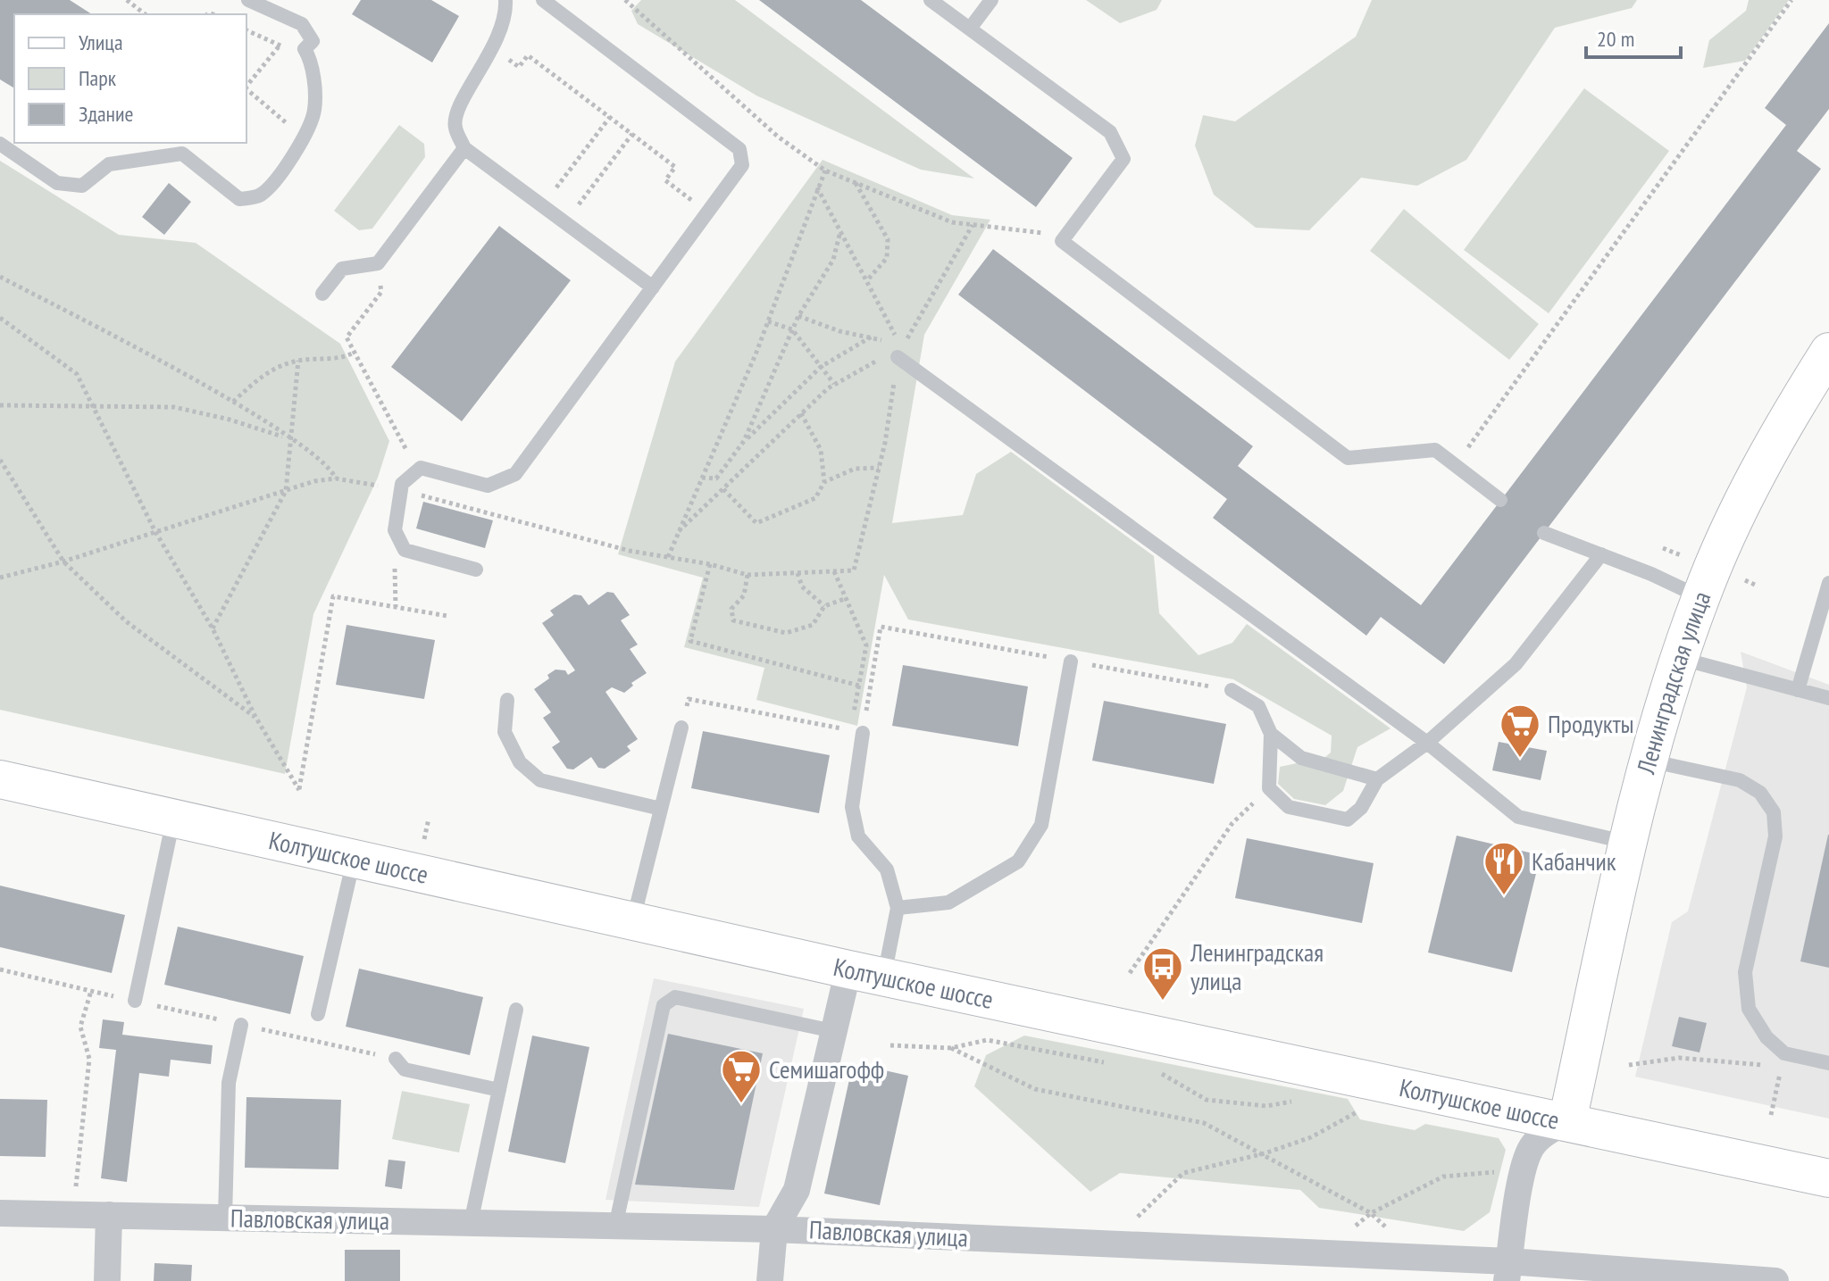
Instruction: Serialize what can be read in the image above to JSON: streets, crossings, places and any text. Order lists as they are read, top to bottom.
{
  "streets": {
    "main road": ["Ленинградская улица", "Колтушское шоссе"],
    "street": ["Павловская улица"]
  },
  "crossings": [
    ["Ленинградская улица", "Колтушское шоссе"]
  ],
  "places": {
    "supermarket": ["Продукты", "Семишагофф"],
    "restaurant": ["Кабанчик"],
    "bus stop": ["Ленинградская улица"]
  },
  "legend": ["Улица", "Парк", "Здание"],
  "scale_bar": "20 m"
}
